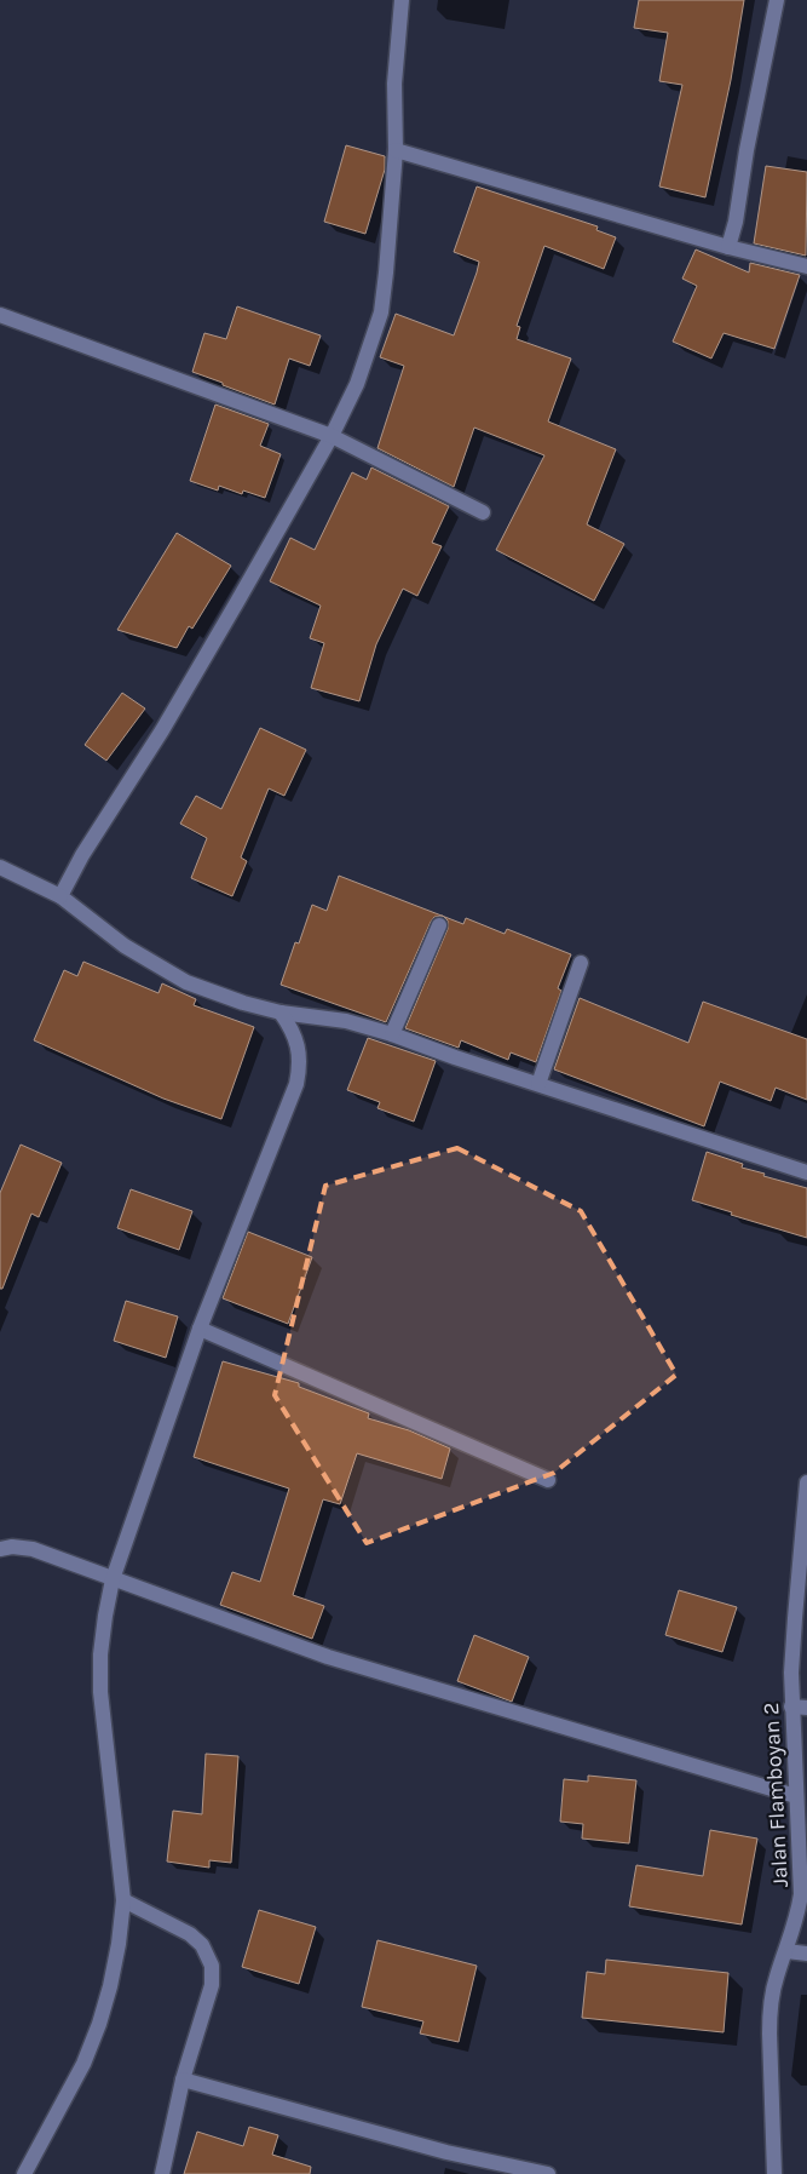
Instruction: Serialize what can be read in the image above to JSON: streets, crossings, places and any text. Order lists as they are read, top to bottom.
{
  "streets": {
    "street": ["Jalan Flamboyan 2"]
  }
}
